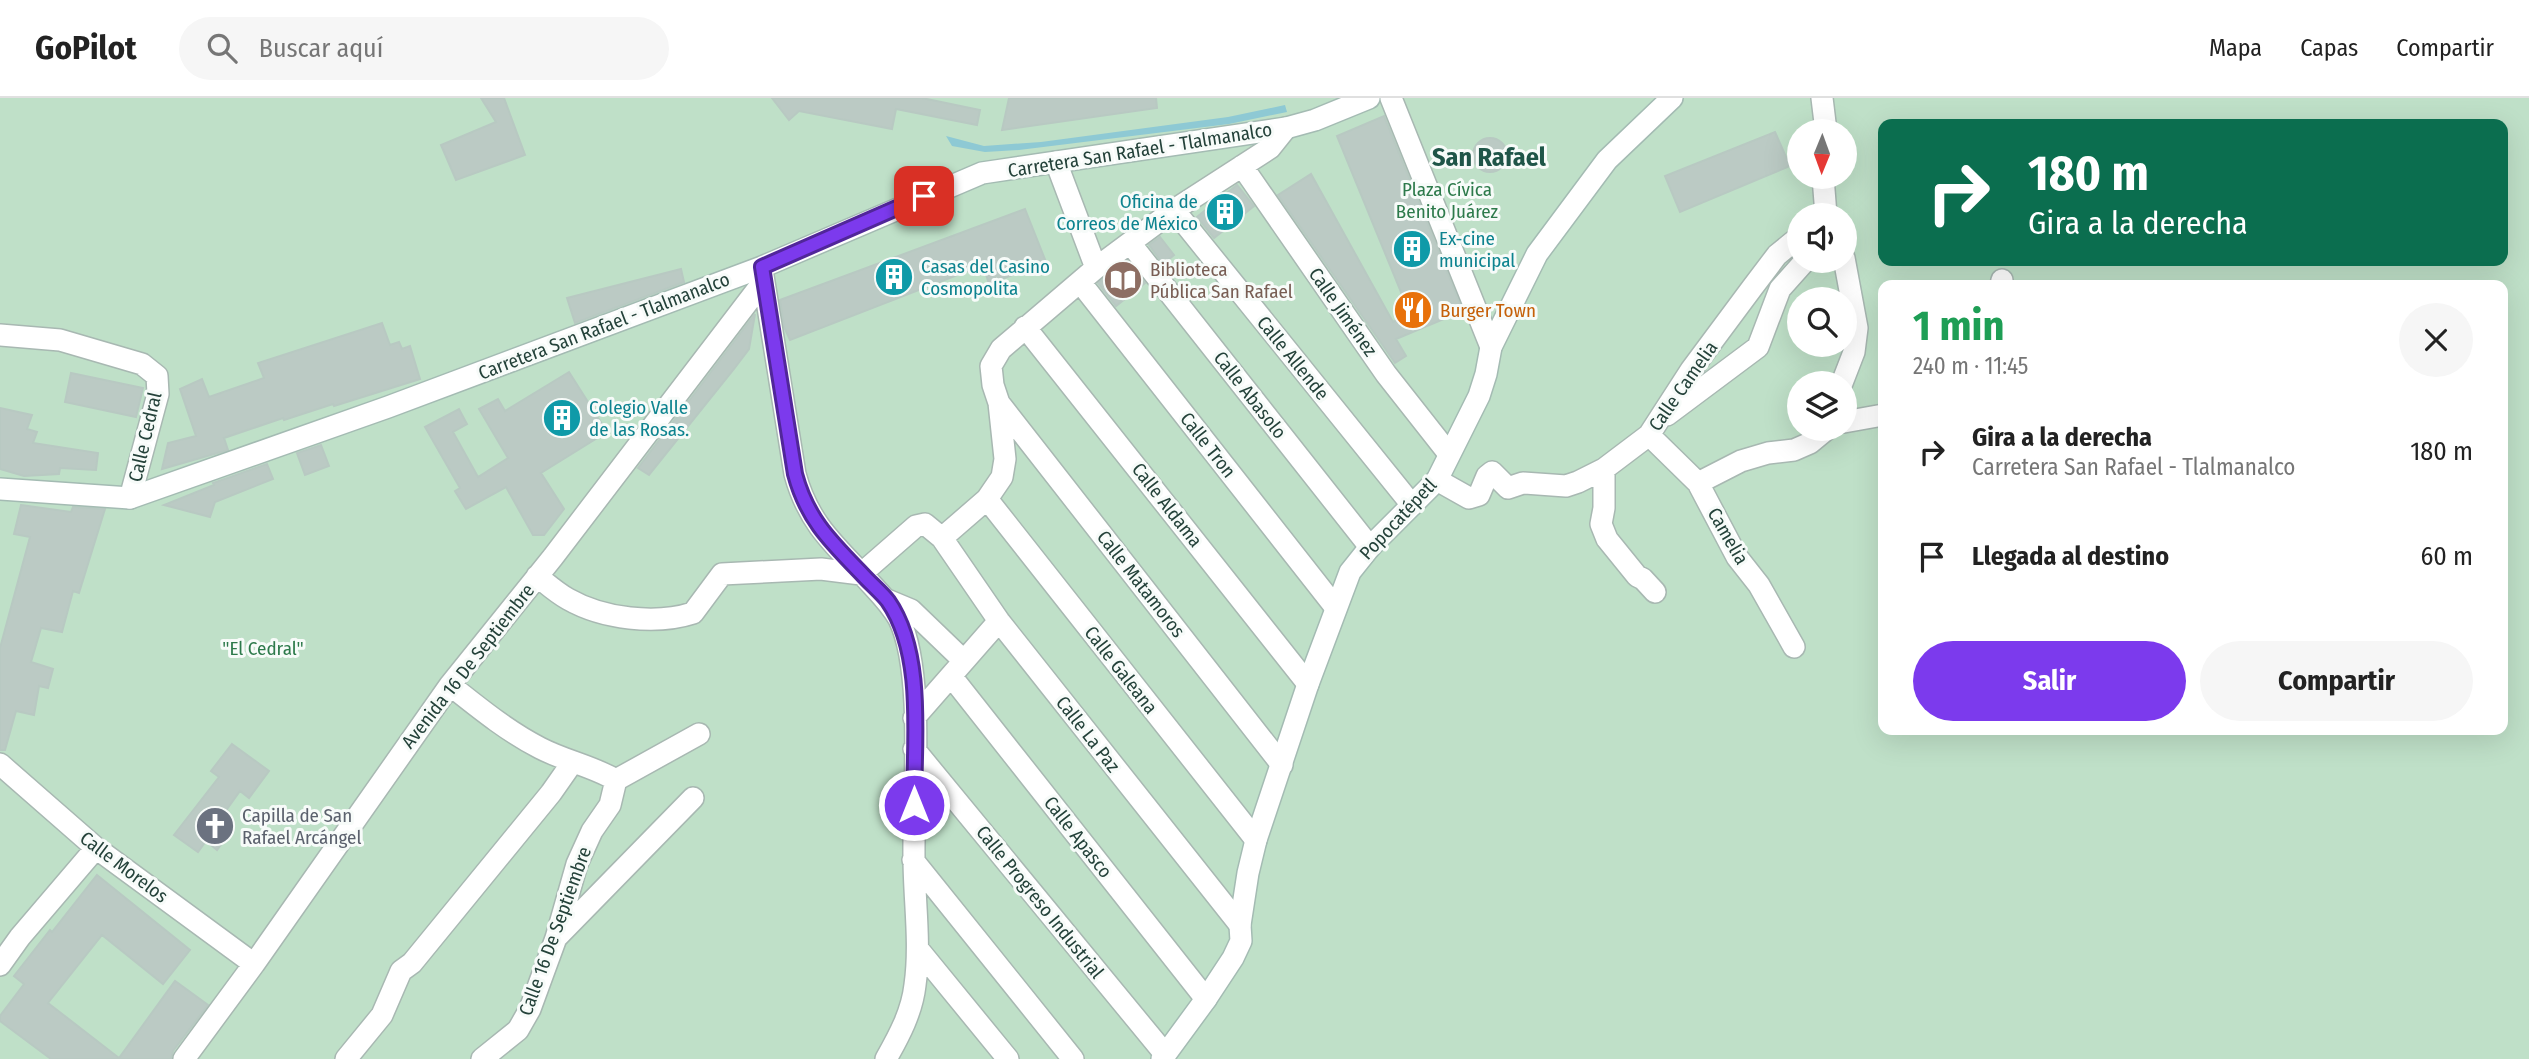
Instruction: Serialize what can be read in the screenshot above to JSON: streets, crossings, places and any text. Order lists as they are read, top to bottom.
{
  "streets": {
    "street": [
      "Carretera San Rafael - Tlalmanalco",
      "Calle Jiménez",
      "Calle Allende",
      "Calle Camelia",
      "Calle Abasolo",
      "Calle Cedral",
      "Calle Tron",
      "Calle Aldama",
      "Popocatépetl",
      "Camelia",
      "Calle Matamoros",
      "Avenida 16 De Septiembre",
      "Calle Galeana",
      "Calle La Paz",
      "Calle Apasco",
      "Calle Morelos",
      "Calle Progreso Industrial",
      "Calle 16 De Septiembre"
    ]
  },
  "crossings": [
    ["Carretera San Rafael - Tlalmanalco", "Calle Cedral"],
    ["Carretera San Rafael - Tlalmanalco", "Calle Tron"],
    ["Carretera San Rafael - Tlalmanalco", "Avenida 16 De Septiembre"],
    ["Calle Jiménez", "Popocatépetl"],
    ["Calle Allende", "Popocatépetl"],
    ["Calle Camelia", "Popocatépetl"],
    ["Calle Camelia", "Camelia"],
    ["Calle Abasolo", "Popocatépetl"],
    ["Calle Tron", "Popocatépetl"],
    ["Calle Aldama", "Popocatépetl"],
    ["Popocatépetl", "Calle Matamoros"],
    ["Popocatépetl", "Calle Galeana"],
    ["Popocatépetl", "Calle La Paz"],
    ["Popocatépetl", "Calle Apasco"],
    ["Popocatépetl", "Calle Progreso Industrial"],
    ["Avenida 16 De Septiembre", "Calle Morelos"]
  ],
  "districts": ["San Rafael"],
  "parks": ["Plaza Cívica Benito Juárez", "\"El Cedral\""],
  "places": {
    "building": [
      "Oficina de Correos de México",
      "Ex-cine municipal",
      "Casas del Casino Cosmopolita",
      "Colegio Valle de las Rosas."
    ],
    "library": ["Biblioteca Pública San Rafael"],
    "restaurant": ["Burger Town"],
    "church": ["Capilla de San Rafael Arcángel"]
  },
  "north": "bottom",
  "page": {
    "header": "GoPilot",
    "search": "Buscar aquí",
    "nav": ["Mapa", "Capas", "Compartir"],
    "turn": ["180 m", "Gira a la derecha"],
    "heading": ["1 min", "240 m · 11:45"],
    "list": [
      {
        "name": "Gira a la derecha",
        "note": "Carretera San Rafael - Tlalmanalco",
        "value": "180 m"
      },
      {
        "name": "Llegada al destino",
        "value": "60 m"
      }
    ],
    "buttons": ["Salir", "Compartir"]
  }
}
